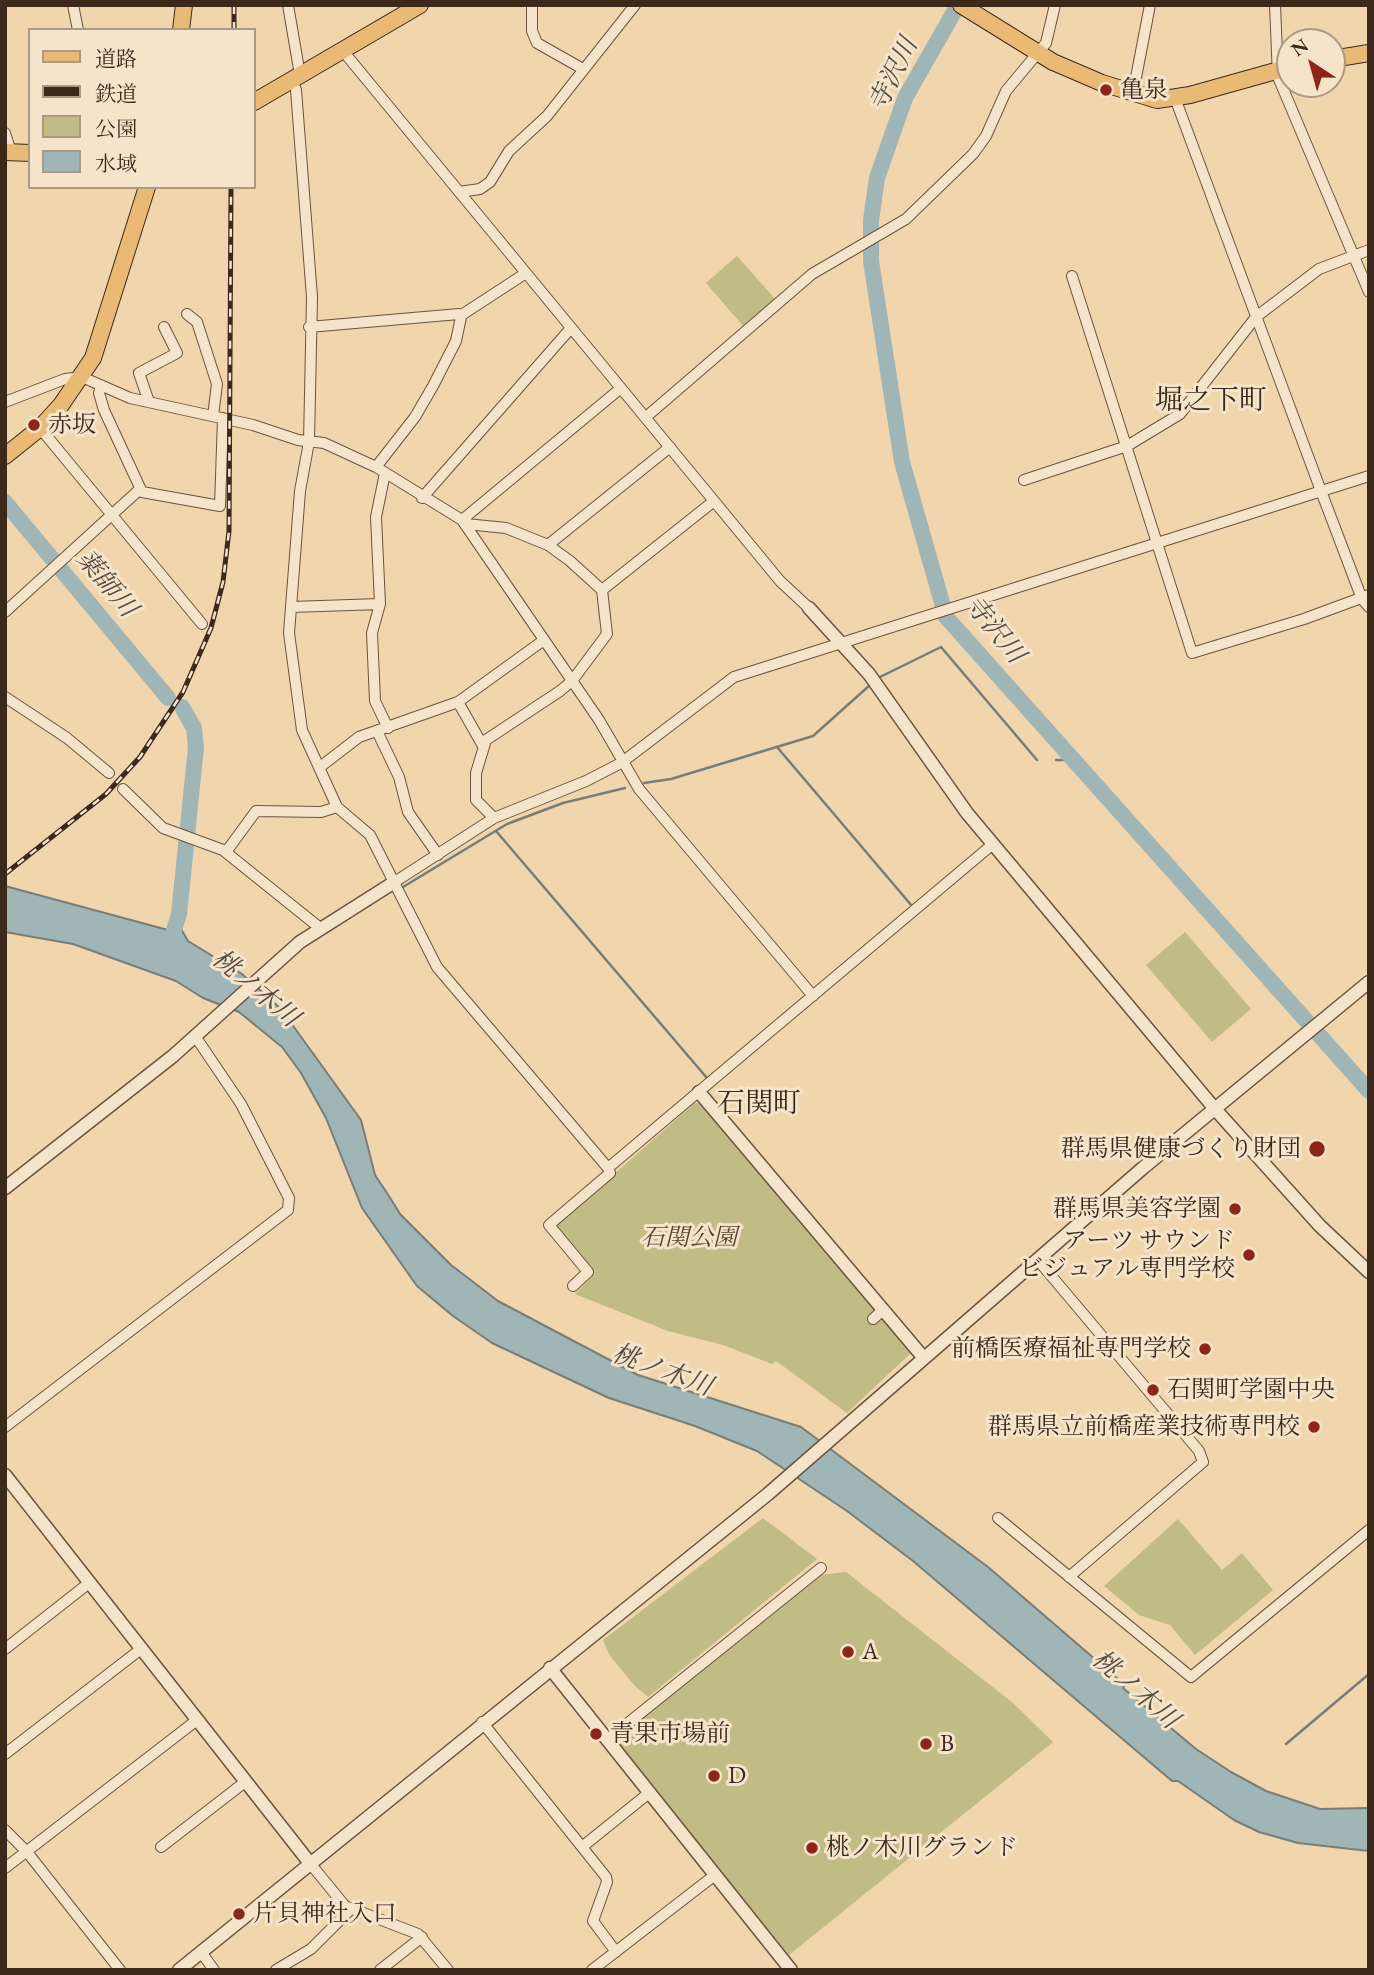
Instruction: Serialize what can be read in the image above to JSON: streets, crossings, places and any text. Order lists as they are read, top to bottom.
{
  "districts": ["堀之下町", "石関町"],
  "water": ["寺沢川", "薬師川", "桃ノ木川"],
  "parks": ["石関公園"],
  "places": [
    "亀泉",
    "赤坂",
    "群馬県健康づくり財団",
    "群馬県美容学園",
    "アーツ サウンド ビジュアル専門学校",
    "前橋医療福祉専門学校",
    "石関町学園中央",
    "群馬県立前橋産業技術専門校",
    "A",
    "青果市場前",
    "B",
    "D",
    "桃ノ木川グランド",
    "片貝神社入口"
  ],
  "legend": [
    "道路",
    "鉄道",
    "公園",
    "水域"
  ],
  "north": "top left"
}
